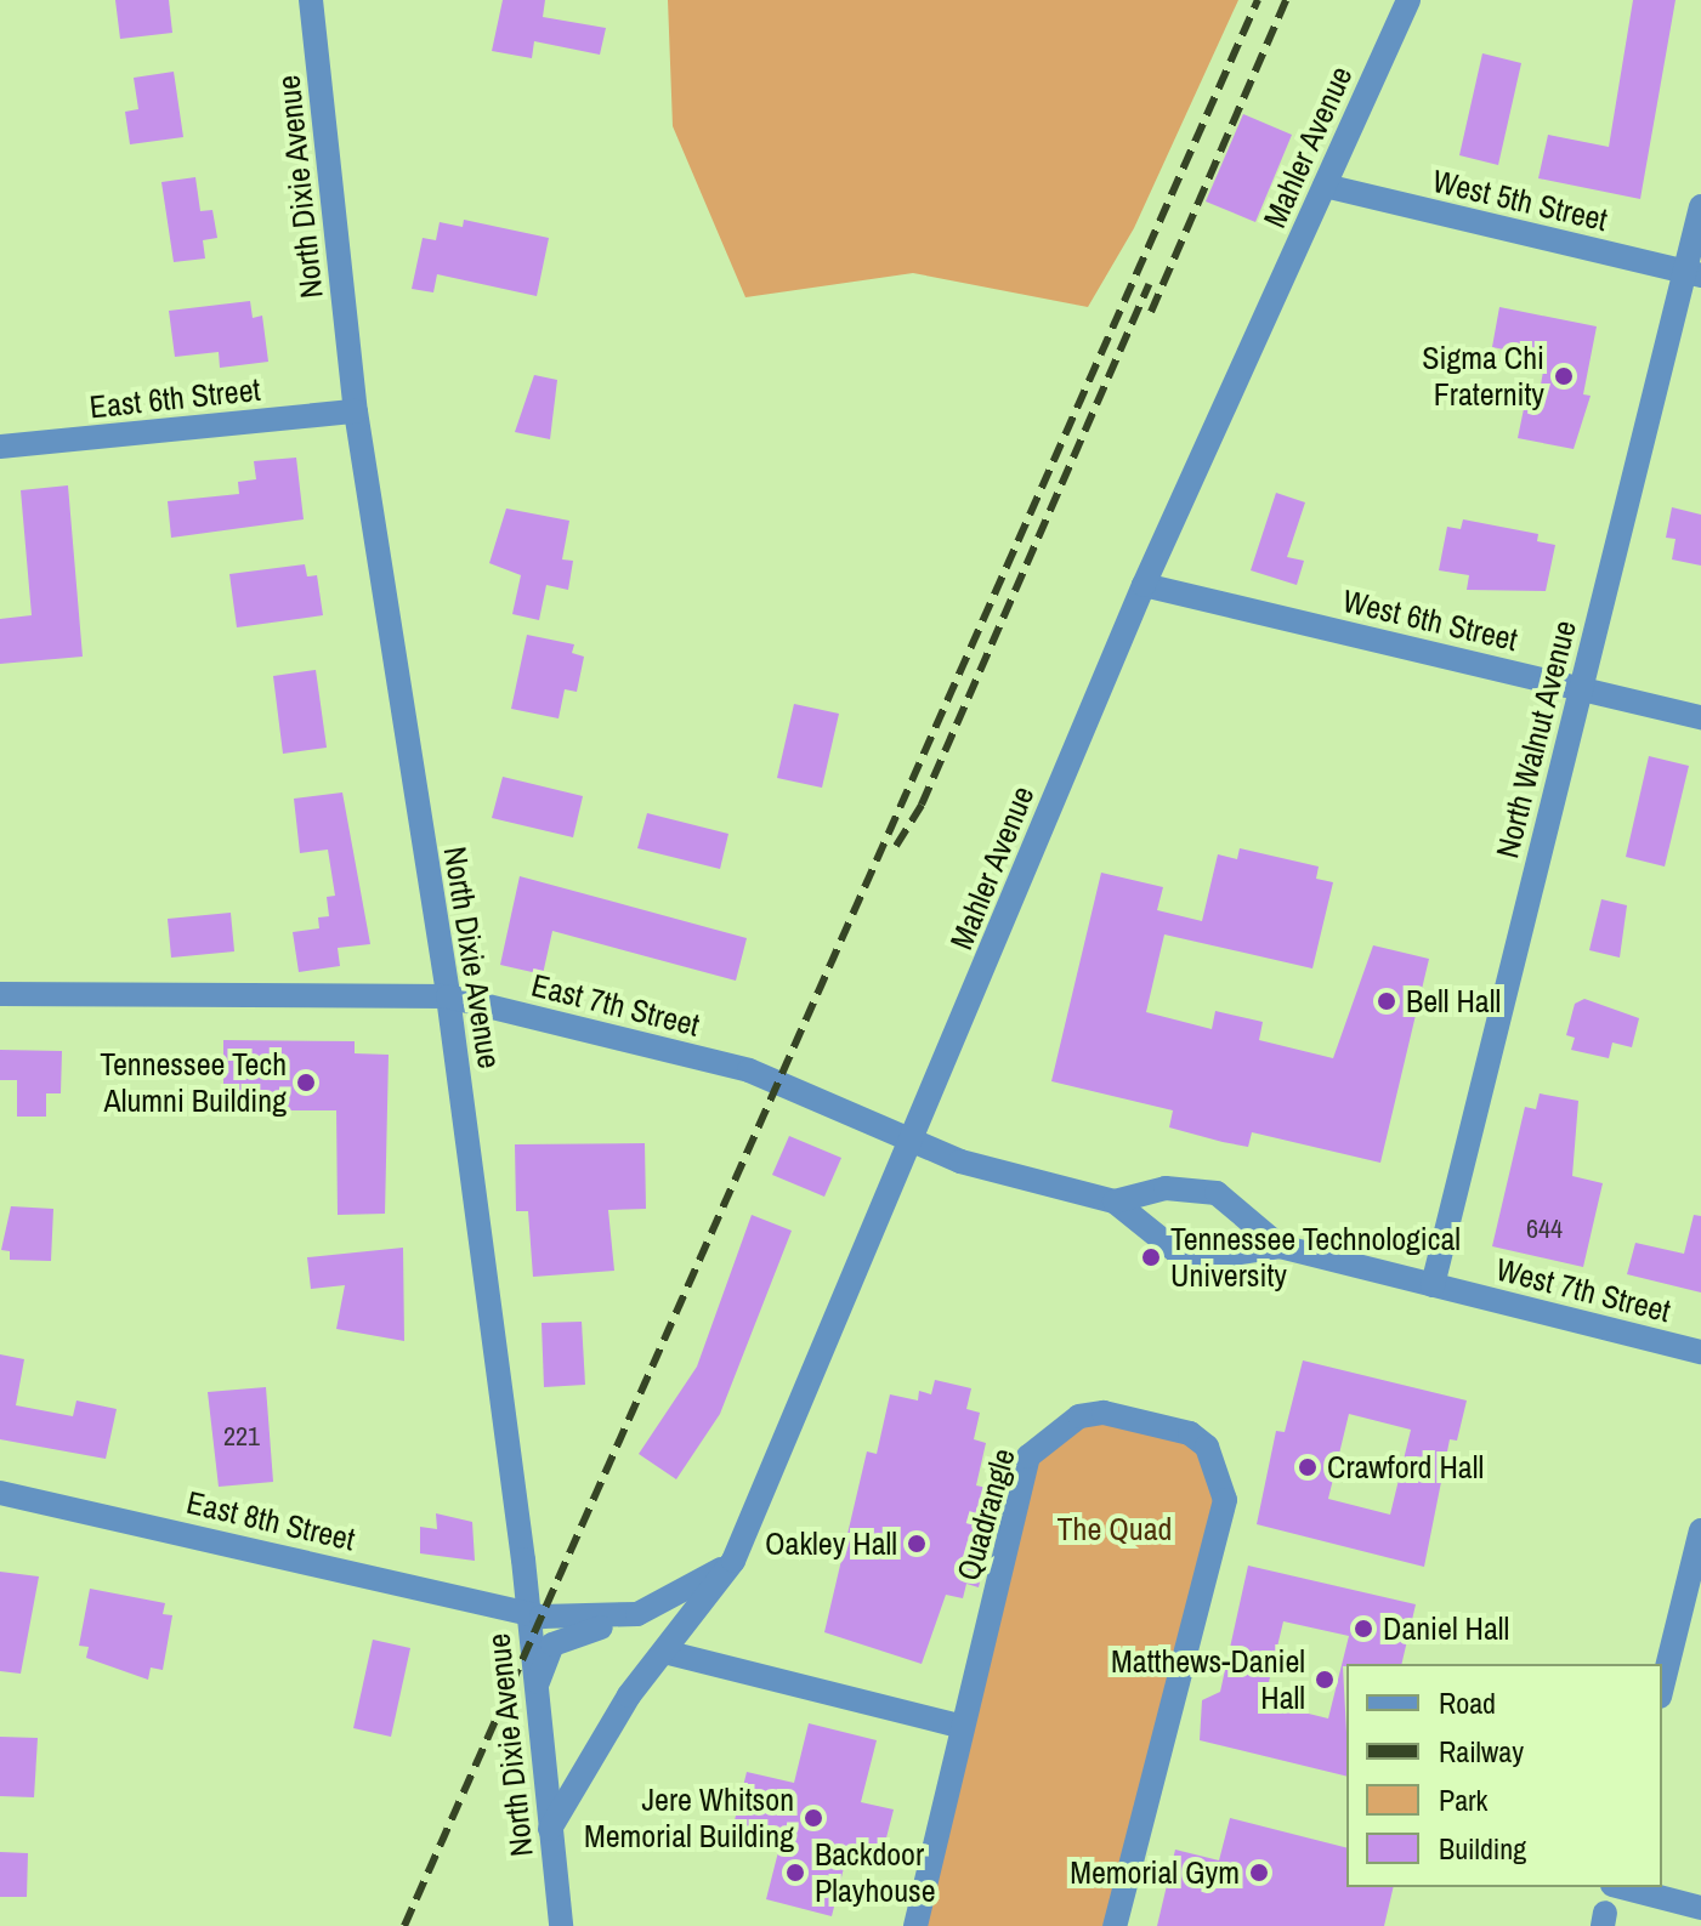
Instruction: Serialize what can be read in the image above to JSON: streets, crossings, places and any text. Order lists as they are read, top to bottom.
{
  "streets": {
    "street": [
      "Mahler Avenue",
      "North Dixie Avenue",
      "West 5th Street",
      "East 6th Street",
      "West 6th Street",
      "North Walnut Avenue",
      "East 7th Street",
      "West 7th Street",
      "Quadrangle",
      "East 8th Street"
    ]
  },
  "crossings": [
    ["Mahler Avenue", "North Dixie Avenue"],
    ["Mahler Avenue", "West 5th Street"],
    ["Mahler Avenue", "West 6th Street"],
    ["Mahler Avenue", "East 7th Street"],
    ["Mahler Avenue", "West 7th Street"],
    ["North Dixie Avenue", "East 6th Street"],
    ["North Dixie Avenue", "East 7th Street"],
    ["North Dixie Avenue", "East 8th Street"],
    ["West 5th Street", "North Walnut Avenue"],
    ["West 6th Street", "North Walnut Avenue"],
    ["North Walnut Avenue", "West 7th Street"],
    ["East 7th Street", "West 7th Street"]
  ],
  "parks": ["The Quad"],
  "places": [
    "Sigma Chi Fraternity",
    "Bell Hall",
    "Tennessee Tech Alumni Building",
    "Tennessee Technological University",
    "Crawford Hall",
    "Oakley Hall",
    "Daniel Hall",
    "Matthews-Daniel Hall",
    "Jere Whitson Memorial Building",
    "Backdoor Playhouse",
    "Memorial Gym"
  ],
  "house_numbers": ["644", "221"],
  "legend": [
    "Road",
    "Railway",
    "Park",
    "Building"
  ]
}
